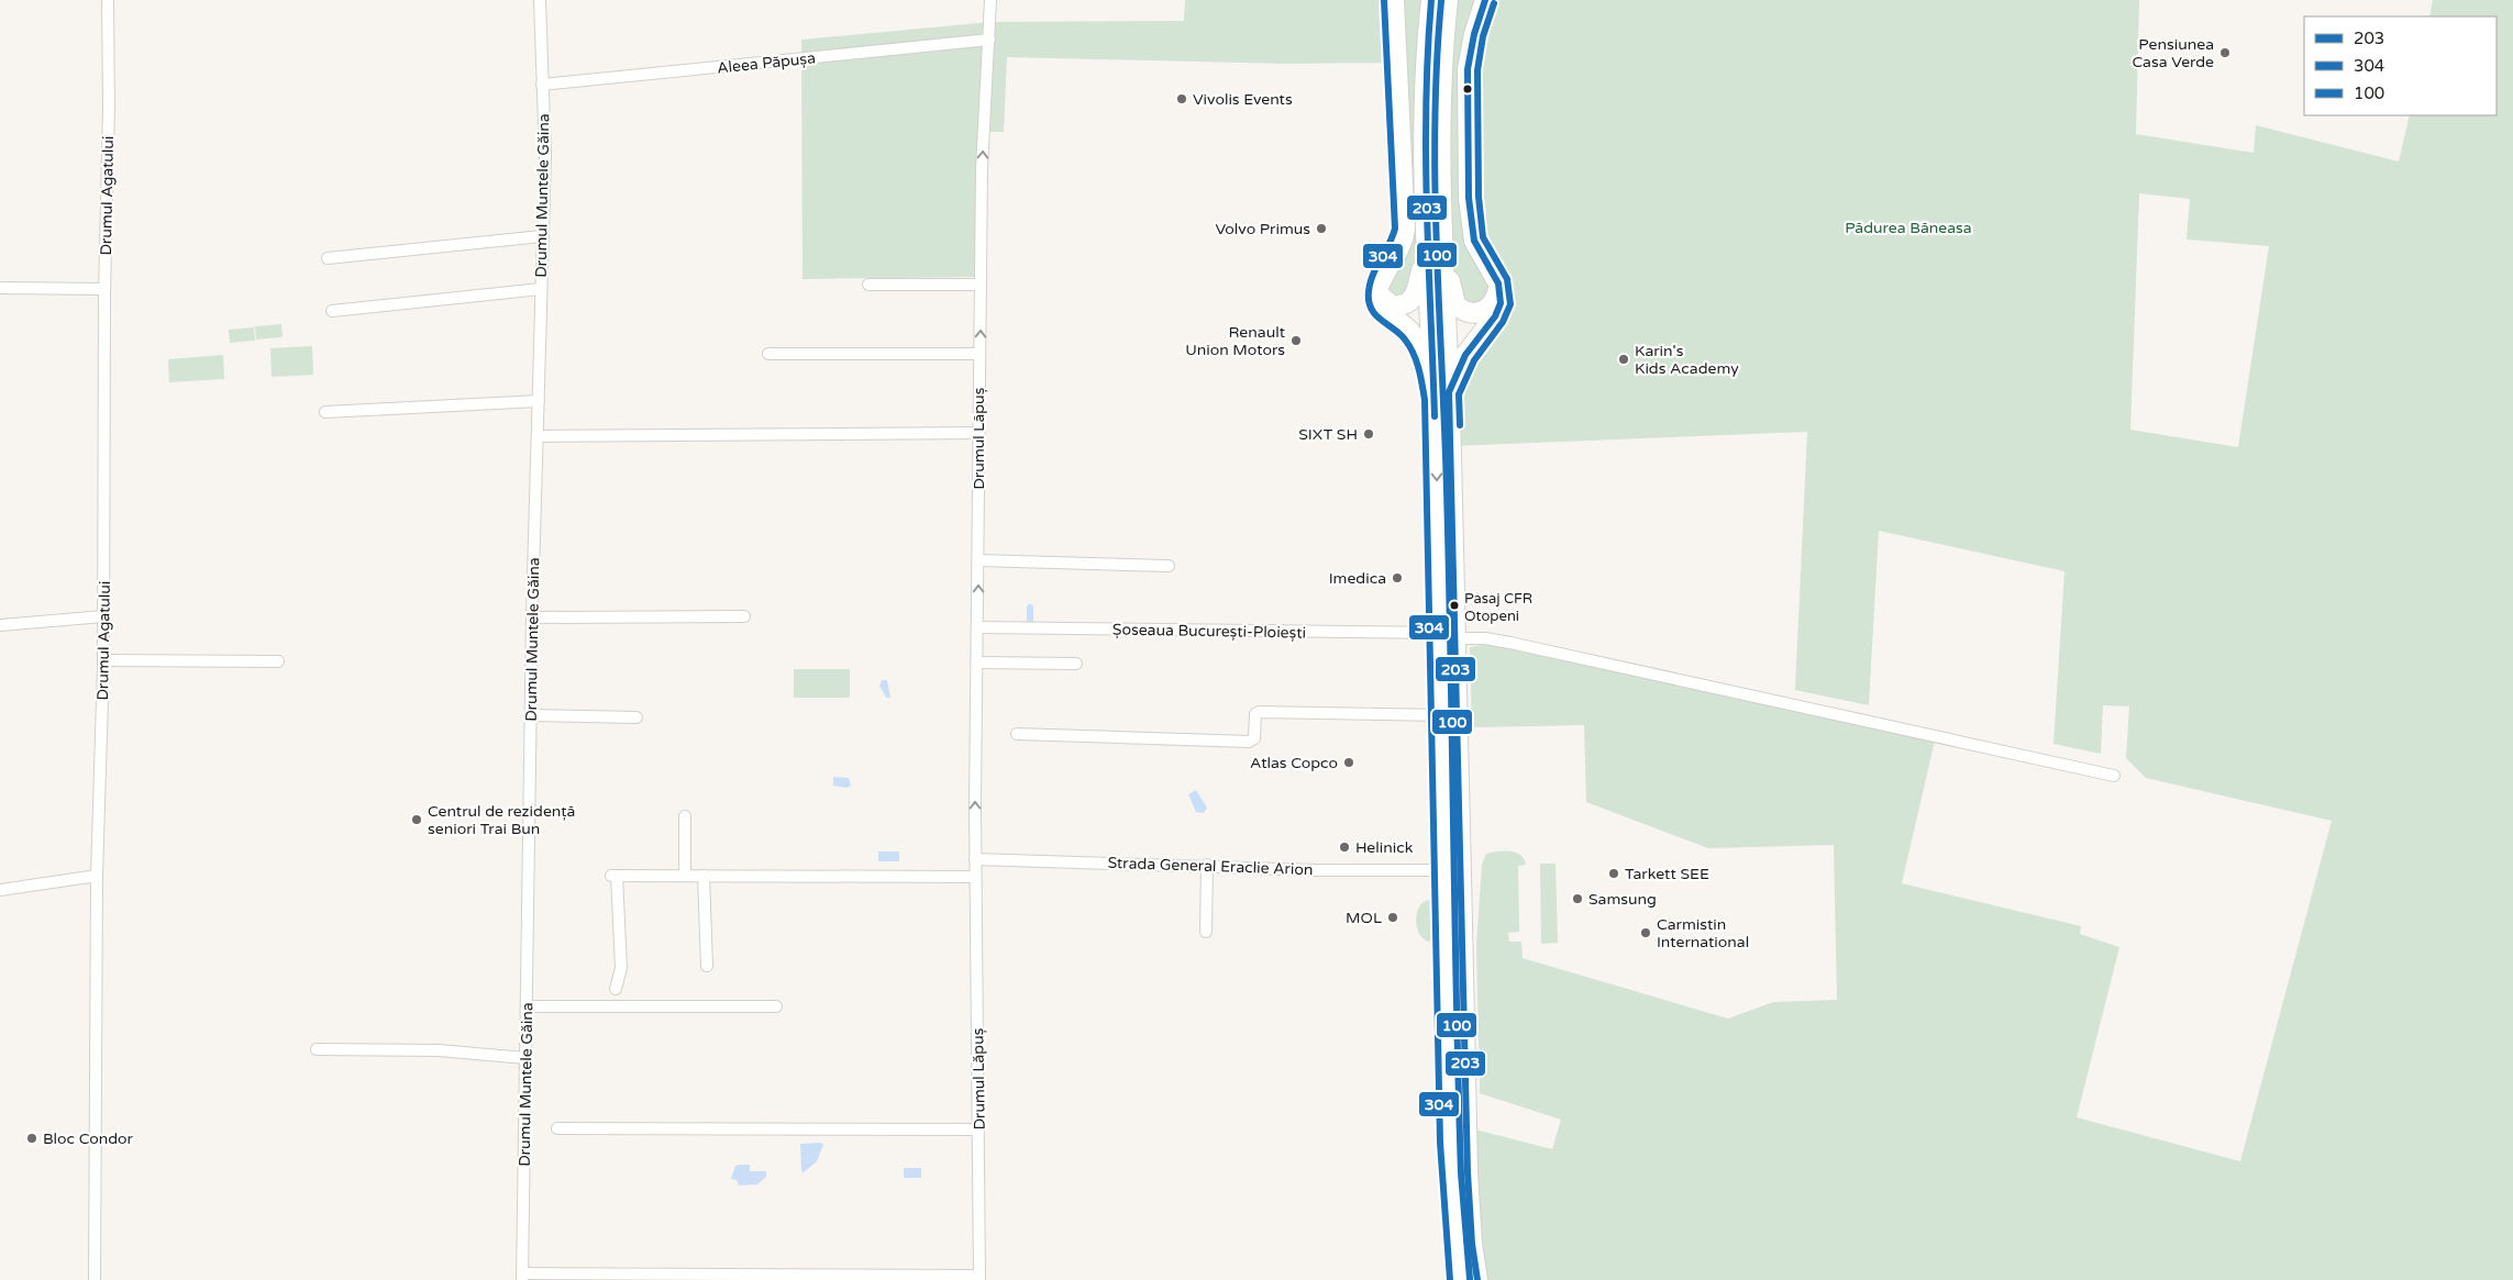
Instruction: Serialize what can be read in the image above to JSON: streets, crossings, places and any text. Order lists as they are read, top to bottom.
{
  "streets": {
    "street": [
      "Aleea Păpușa",
      "Drumul Agatului",
      "Drumul Muntele Găina",
      "Drumul Lăpuș",
      "Șoseaua București-Ploiești",
      "Strada General Eraclie Arion"
    ]
  },
  "crossings": [
    ["Aleea Păpușa", "Drumul Muntele Găina"],
    ["Aleea Păpușa", "Drumul Lăpuș"],
    ["Drumul Lăpuș", "Șoseaua București-Ploiești"],
    ["Drumul Lăpuș", "Strada General Eraclie Arion"]
  ],
  "one_way": ["Drumul Lăpuș"],
  "parks": ["Pădurea Băneasa"],
  "places": [
    "Pensiunea Casa Verde",
    "Vivolis Events",
    "Volvo Primus",
    "Renault Union Motors",
    "Karin's Kids Academy",
    "SIXT SH",
    "Imedica",
    "Pasaj CFR Otopeni",
    "Atlas Copco",
    "Centrul de rezidență seniori Trai Bun",
    "Helinick",
    "Tarkett SEE",
    "Samsung",
    "MOL",
    "Carmistin International",
    "Bloc Condor"
  ],
  "lines": ["transit line 203", "transit line 304", "transit line 100"],
  "legend": ["203", "304", "100"]
}
